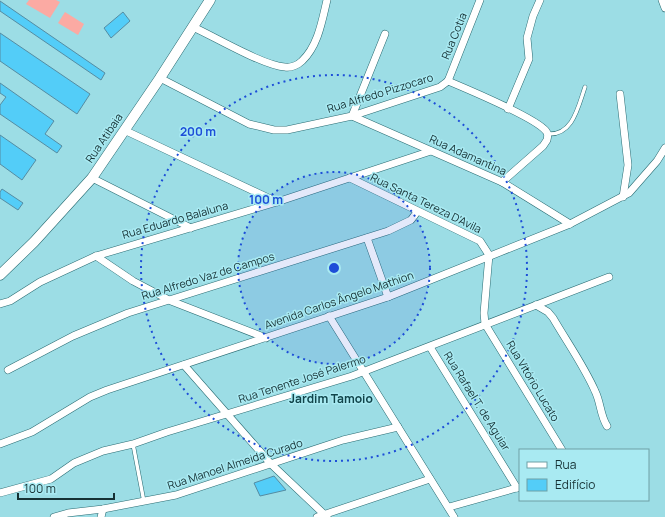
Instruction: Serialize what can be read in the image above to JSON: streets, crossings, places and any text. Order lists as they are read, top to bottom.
{
  "streets": {
    "main road": ["Rua Atibaia"],
    "street": [
      "Rua Cotia",
      "Rua Alfredo Pizzocaro",
      "Rua Adamantina",
      "Rua Santa Tereza D'Avila",
      "Rua Eduardo Balaluna",
      "Rua Alfredo Vaz de Campos",
      "Avenida Carlos Ângelo Mathion",
      "Rua Tenente José Palermo",
      "Rua Vitório Lucato",
      "Rua Rafael T. de Aguiar",
      "Rua Manoel Almeida Curado"
    ]
  },
  "crossings": [
    ["Rua Cotia", "Rua Alfredo Pizzocaro"],
    ["Rua Alfredo Pizzocaro", "Rua Atibaia"],
    ["Rua Alfredo Pizzocaro", "Rua Adamantina"],
    ["Rua Adamantina", "Rua Eduardo Balaluna"],
    ["Rua Adamantina", "Avenida Carlos Ângelo Mathion"],
    ["Rua Santa Tereza D'Avila", "Rua Eduardo Balaluna"],
    ["Rua Santa Tereza D'Avila", "Rua Alfredo Vaz de Campos"],
    ["Rua Santa Tereza D'Avila", "Avenida Carlos Ângelo Mathion"],
    ["Rua Tenente José Palermo", "Rua Vitório Lucato"],
    ["Rua Tenente José Palermo", "Rua Rafael T. de Aguiar"]
  ],
  "districts": ["Jardim Tamoio"],
  "legend": ["Rua", "Edifício"],
  "scale_bar": "100 m",
  "rings": ["200 m", "100 m"]
}
